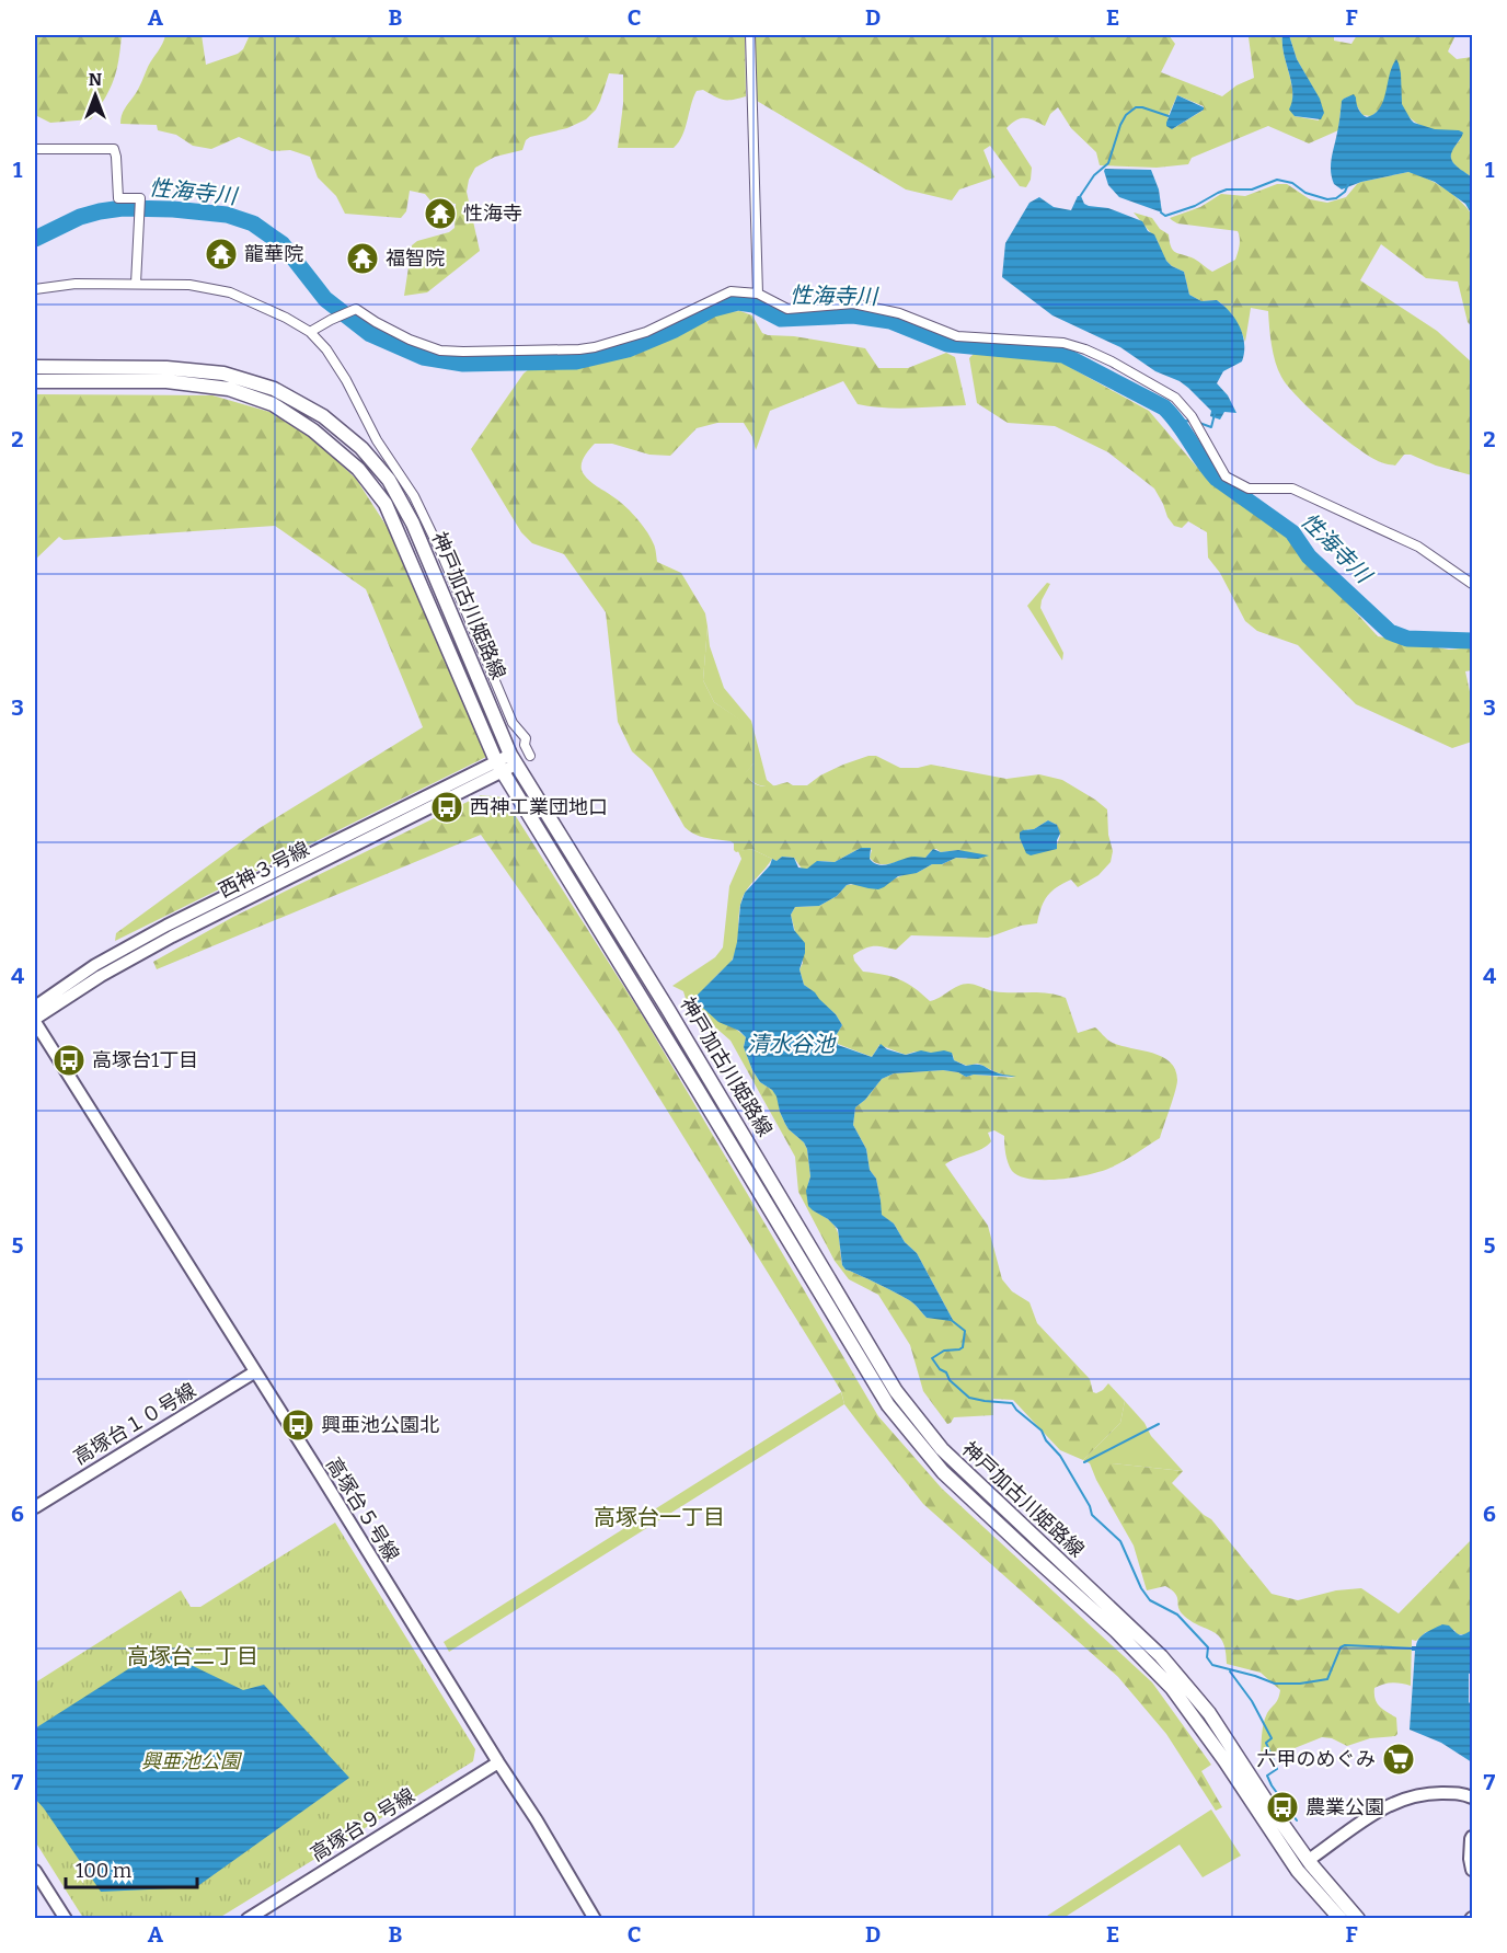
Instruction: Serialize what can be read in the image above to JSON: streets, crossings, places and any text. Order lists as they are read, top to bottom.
{
  "streets": {
    "main road": ["神戸加古川姫路線"],
    "street": [
      "西神３号線",
      "高塚台１０号線",
      "高塚台５号線",
      "高塚台９号線"
    ]
  },
  "crossings": [
    ["神戸加古川姫路線", "西神３号線"],
    ["西神３号線", "高塚台５号線"],
    ["高塚台１０号線", "高塚台５号線"],
    ["高塚台５号線", "高塚台９号線"]
  ],
  "districts": ["高塚台一丁目", "高塚台二丁目"],
  "water": ["性海寺川", "清水谷池"],
  "parks": ["興亜池公園"],
  "places": {
    "temple": ["性海寺", "龍華院", "福智院"],
    "bus stop": [
      "西神工業団地口",
      "高塚台1丁目",
      "興亜池公園北",
      "農業公園"
    ],
    "supermarket": ["六甲のめぐみ"]
  },
  "scale_bar": "100 m",
  "north": "top",
  "grid": {
    "columns": [
      "A",
      "B",
      "C",
      "D",
      "E",
      "F"
    ],
    "rows": [
      "1",
      "2",
      "3",
      "4",
      "5",
      "6",
      "7"
    ]
  }
}
